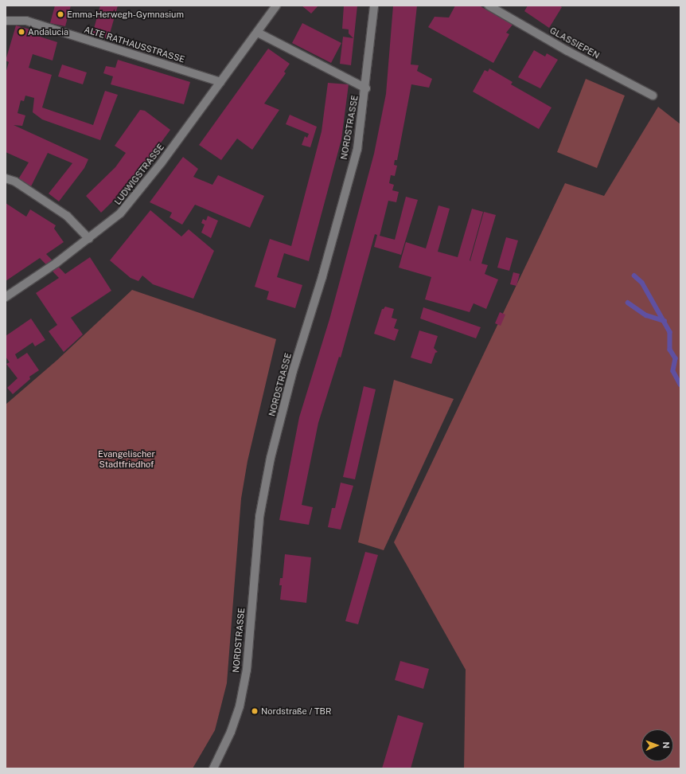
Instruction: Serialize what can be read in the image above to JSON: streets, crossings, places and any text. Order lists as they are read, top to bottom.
{
  "streets": {
    "street": [
      "GLASSIEPEN",
      "ALTE RATHAUSSTRASSE",
      "NORDSTRASSE",
      "LUDWIGSTRASSE"
    ]
  },
  "crossings": [
    ["ALTE RATHAUSSTRASSE", "LUDWIGSTRASSE"]
  ],
  "parks": ["Evangelischer Stadtfriedhof"],
  "places": ["Emma-Herwegh-Gymnasium", "Andalucia", "Nordstraße / TBR"],
  "north": "right"
}
